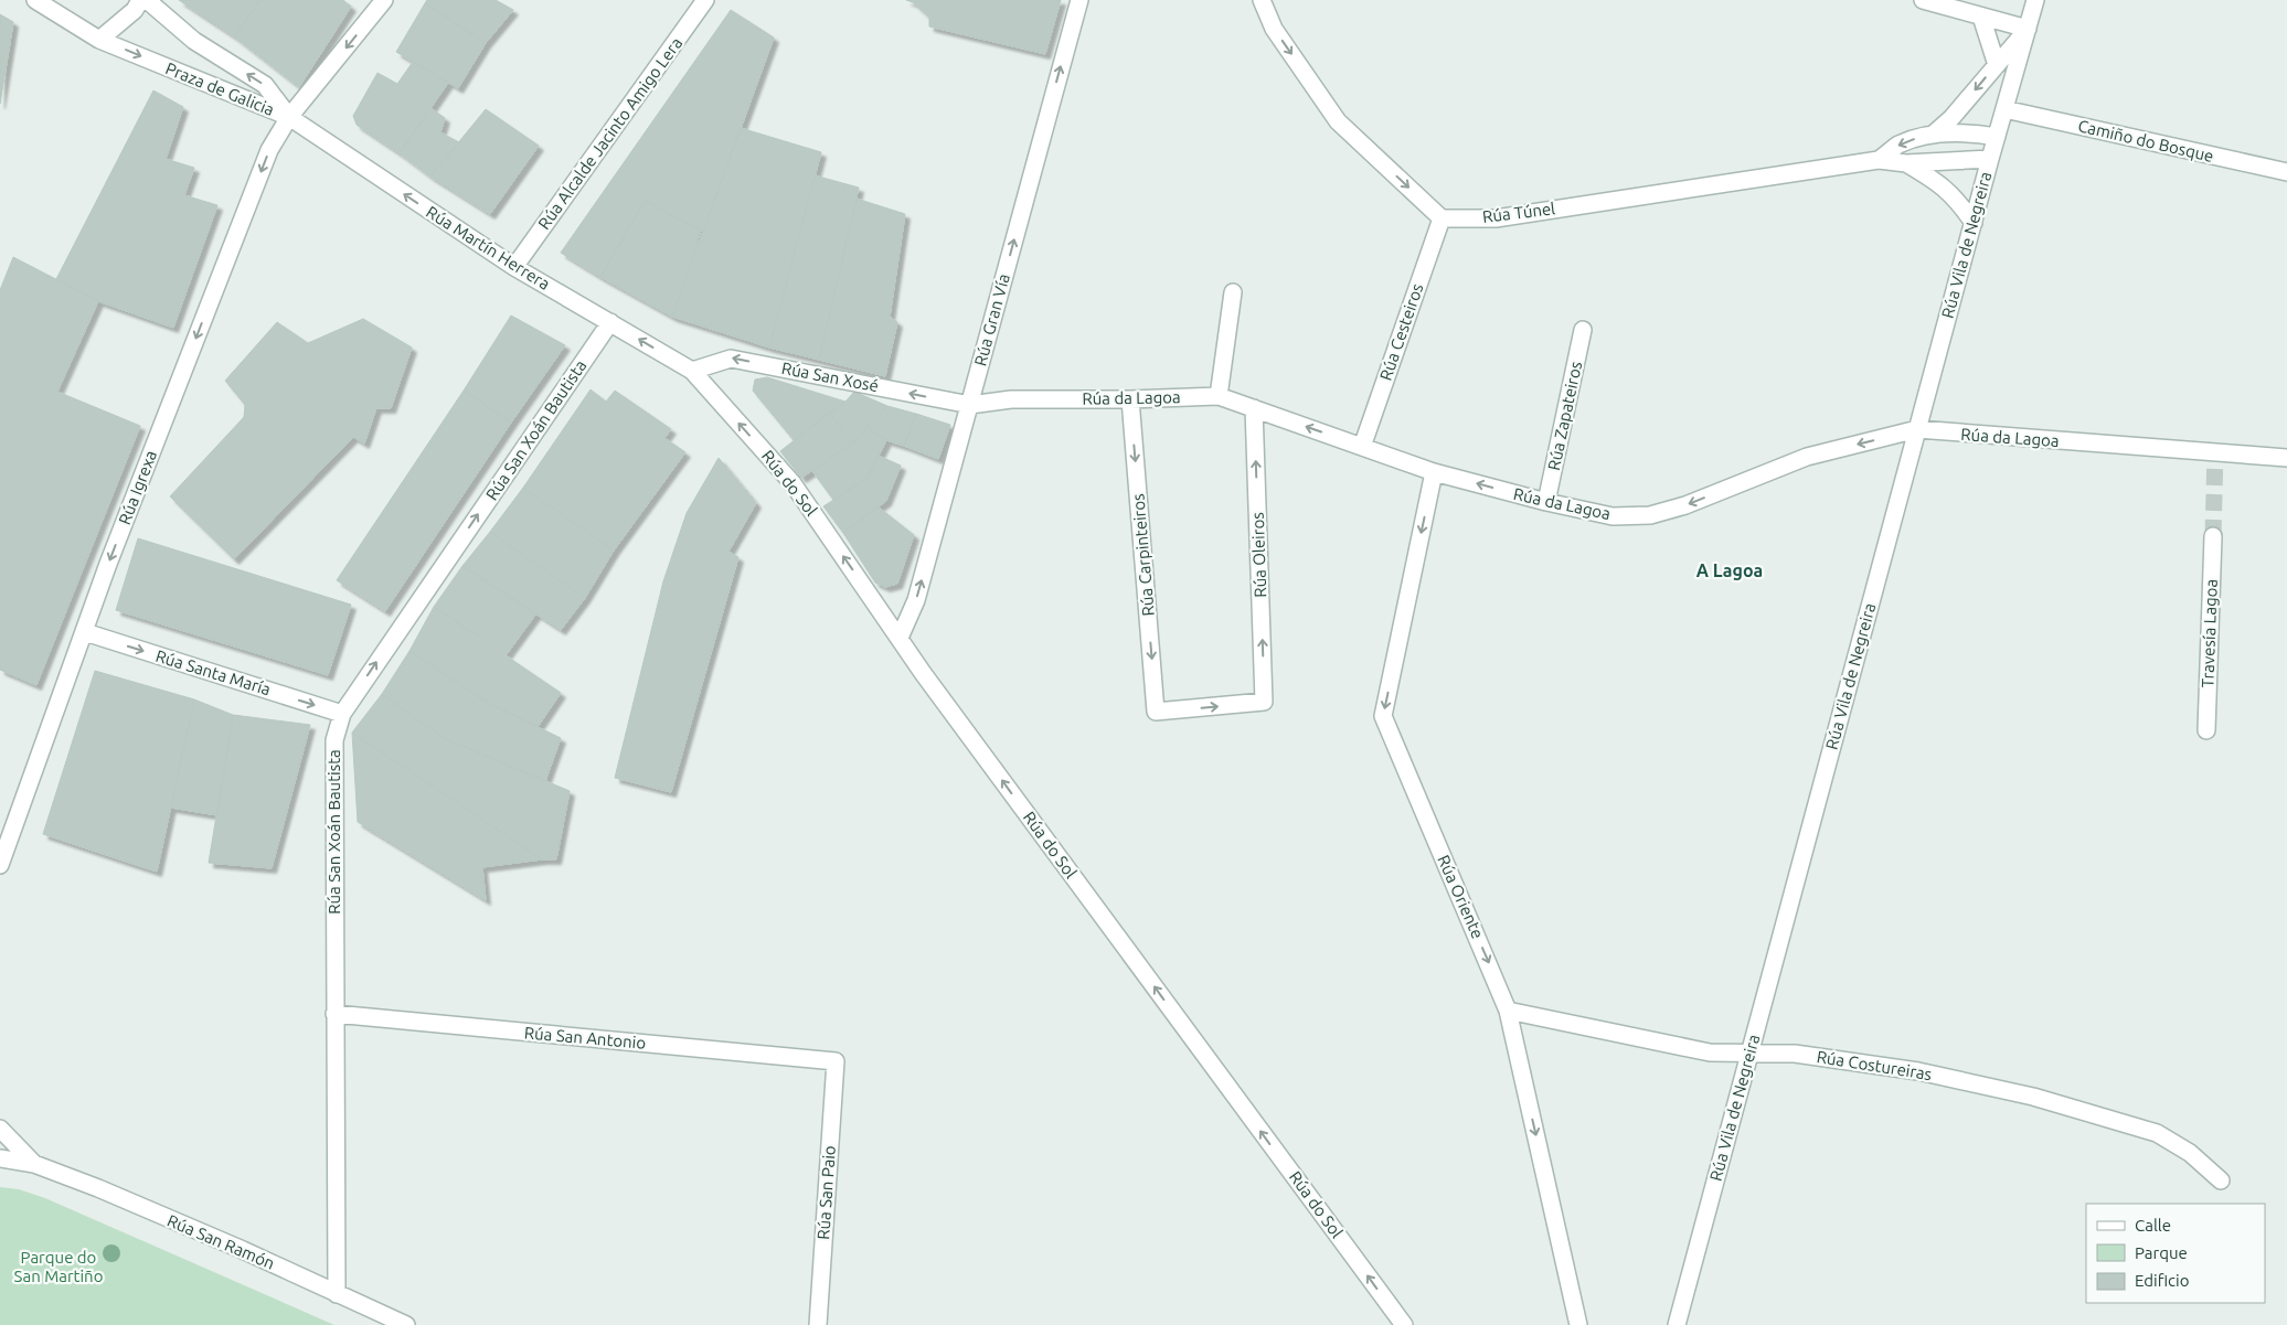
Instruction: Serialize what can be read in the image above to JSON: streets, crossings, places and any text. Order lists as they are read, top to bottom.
{
  "streets": {
    "street": [
      "Praza de Galicia",
      "Rúa Alcalde Jacinto Amigo Lera",
      "Camiño do Bosque",
      "Rúa Túnel",
      "Rúa Vila de Negreira",
      "Rúa Martín Herrera",
      "Rúa Gran Vía",
      "Rúa Cesteiros",
      "Rúa San Xosé",
      "Rúa da Lagoa",
      "Rúa Zapateiros",
      "Rúa San Xoán Bautista",
      "Rúa do Sol",
      "Rúa Igrexa",
      "Rúa Carpinteiros",
      "Rúa Oleiros",
      "Travesía Lagoa",
      "Rúa Santa María",
      "Rúa Oriente",
      "Rúa San Antonio",
      "Rúa Costureiras",
      "Rúa San Paio",
      "Rúa San Ramón"
    ]
  },
  "crossings": [
    ["Praza de Galicia", "Rúa Martín Herrera"],
    ["Praza de Galicia", "Rúa Igrexa"],
    ["Rúa Alcalde Jacinto Amigo Lera", "Rúa Martín Herrera"],
    ["Camiño do Bosque", "Rúa Vila de Negreira"],
    ["Rúa Túnel", "Rúa Vila de Negreira"],
    ["Rúa Túnel", "Rúa Cesteiros"],
    ["Rúa Vila de Negreira", "Rúa da Lagoa"],
    ["Rúa Vila de Negreira", "Rúa Costureiras"],
    ["Rúa Martín Herrera", "Rúa San Xosé"],
    ["Rúa Martín Herrera", "Rúa San Xoán Bautista"],
    ["Rúa Martín Herrera", "Rúa do Sol"],
    ["Rúa Martín Herrera", "Rúa Igrexa"],
    ["Rúa Gran Vía", "Rúa San Xosé"],
    ["Rúa Gran Vía", "Rúa da Lagoa"],
    ["Rúa Gran Vía", "Rúa do Sol"],
    ["Rúa Cesteiros", "Rúa da Lagoa"],
    ["Rúa San Xosé", "Rúa da Lagoa"],
    ["Rúa San Xosé", "Rúa do Sol"],
    ["Rúa da Lagoa", "Rúa Zapateiros"],
    ["Rúa da Lagoa", "Rúa Carpinteiros"],
    ["Rúa da Lagoa", "Rúa Oleiros"],
    ["Rúa da Lagoa", "Rúa Oriente"],
    ["Rúa San Xoán Bautista", "Rúa Santa María"],
    ["Rúa San Xoán Bautista", "Rúa San Antonio"],
    ["Rúa San Xoán Bautista", "Rúa San Ramón"],
    ["Rúa Igrexa", "Rúa Santa María"],
    ["Rúa Carpinteiros", "Rúa Oleiros"],
    ["Rúa Oriente", "Rúa Costureiras"],
    ["Rúa San Antonio", "Rúa San Paio"]
  ],
  "one_way": [
    "Rúa Martín Herrera",
    "Rúa Gran Vía",
    "Rúa San Xosé",
    "Rúa da Lagoa",
    "Rúa San Xoán Bautista",
    "Rúa do Sol",
    "Rúa Igrexa",
    "Rúa Oleiros",
    "Rúa Santa María",
    "Rúa Oriente"
  ],
  "districts": ["A Lagoa"],
  "parks": ["Parque do San Martiño"],
  "legend": ["Calle", "Parque", "Edificio"]
}
